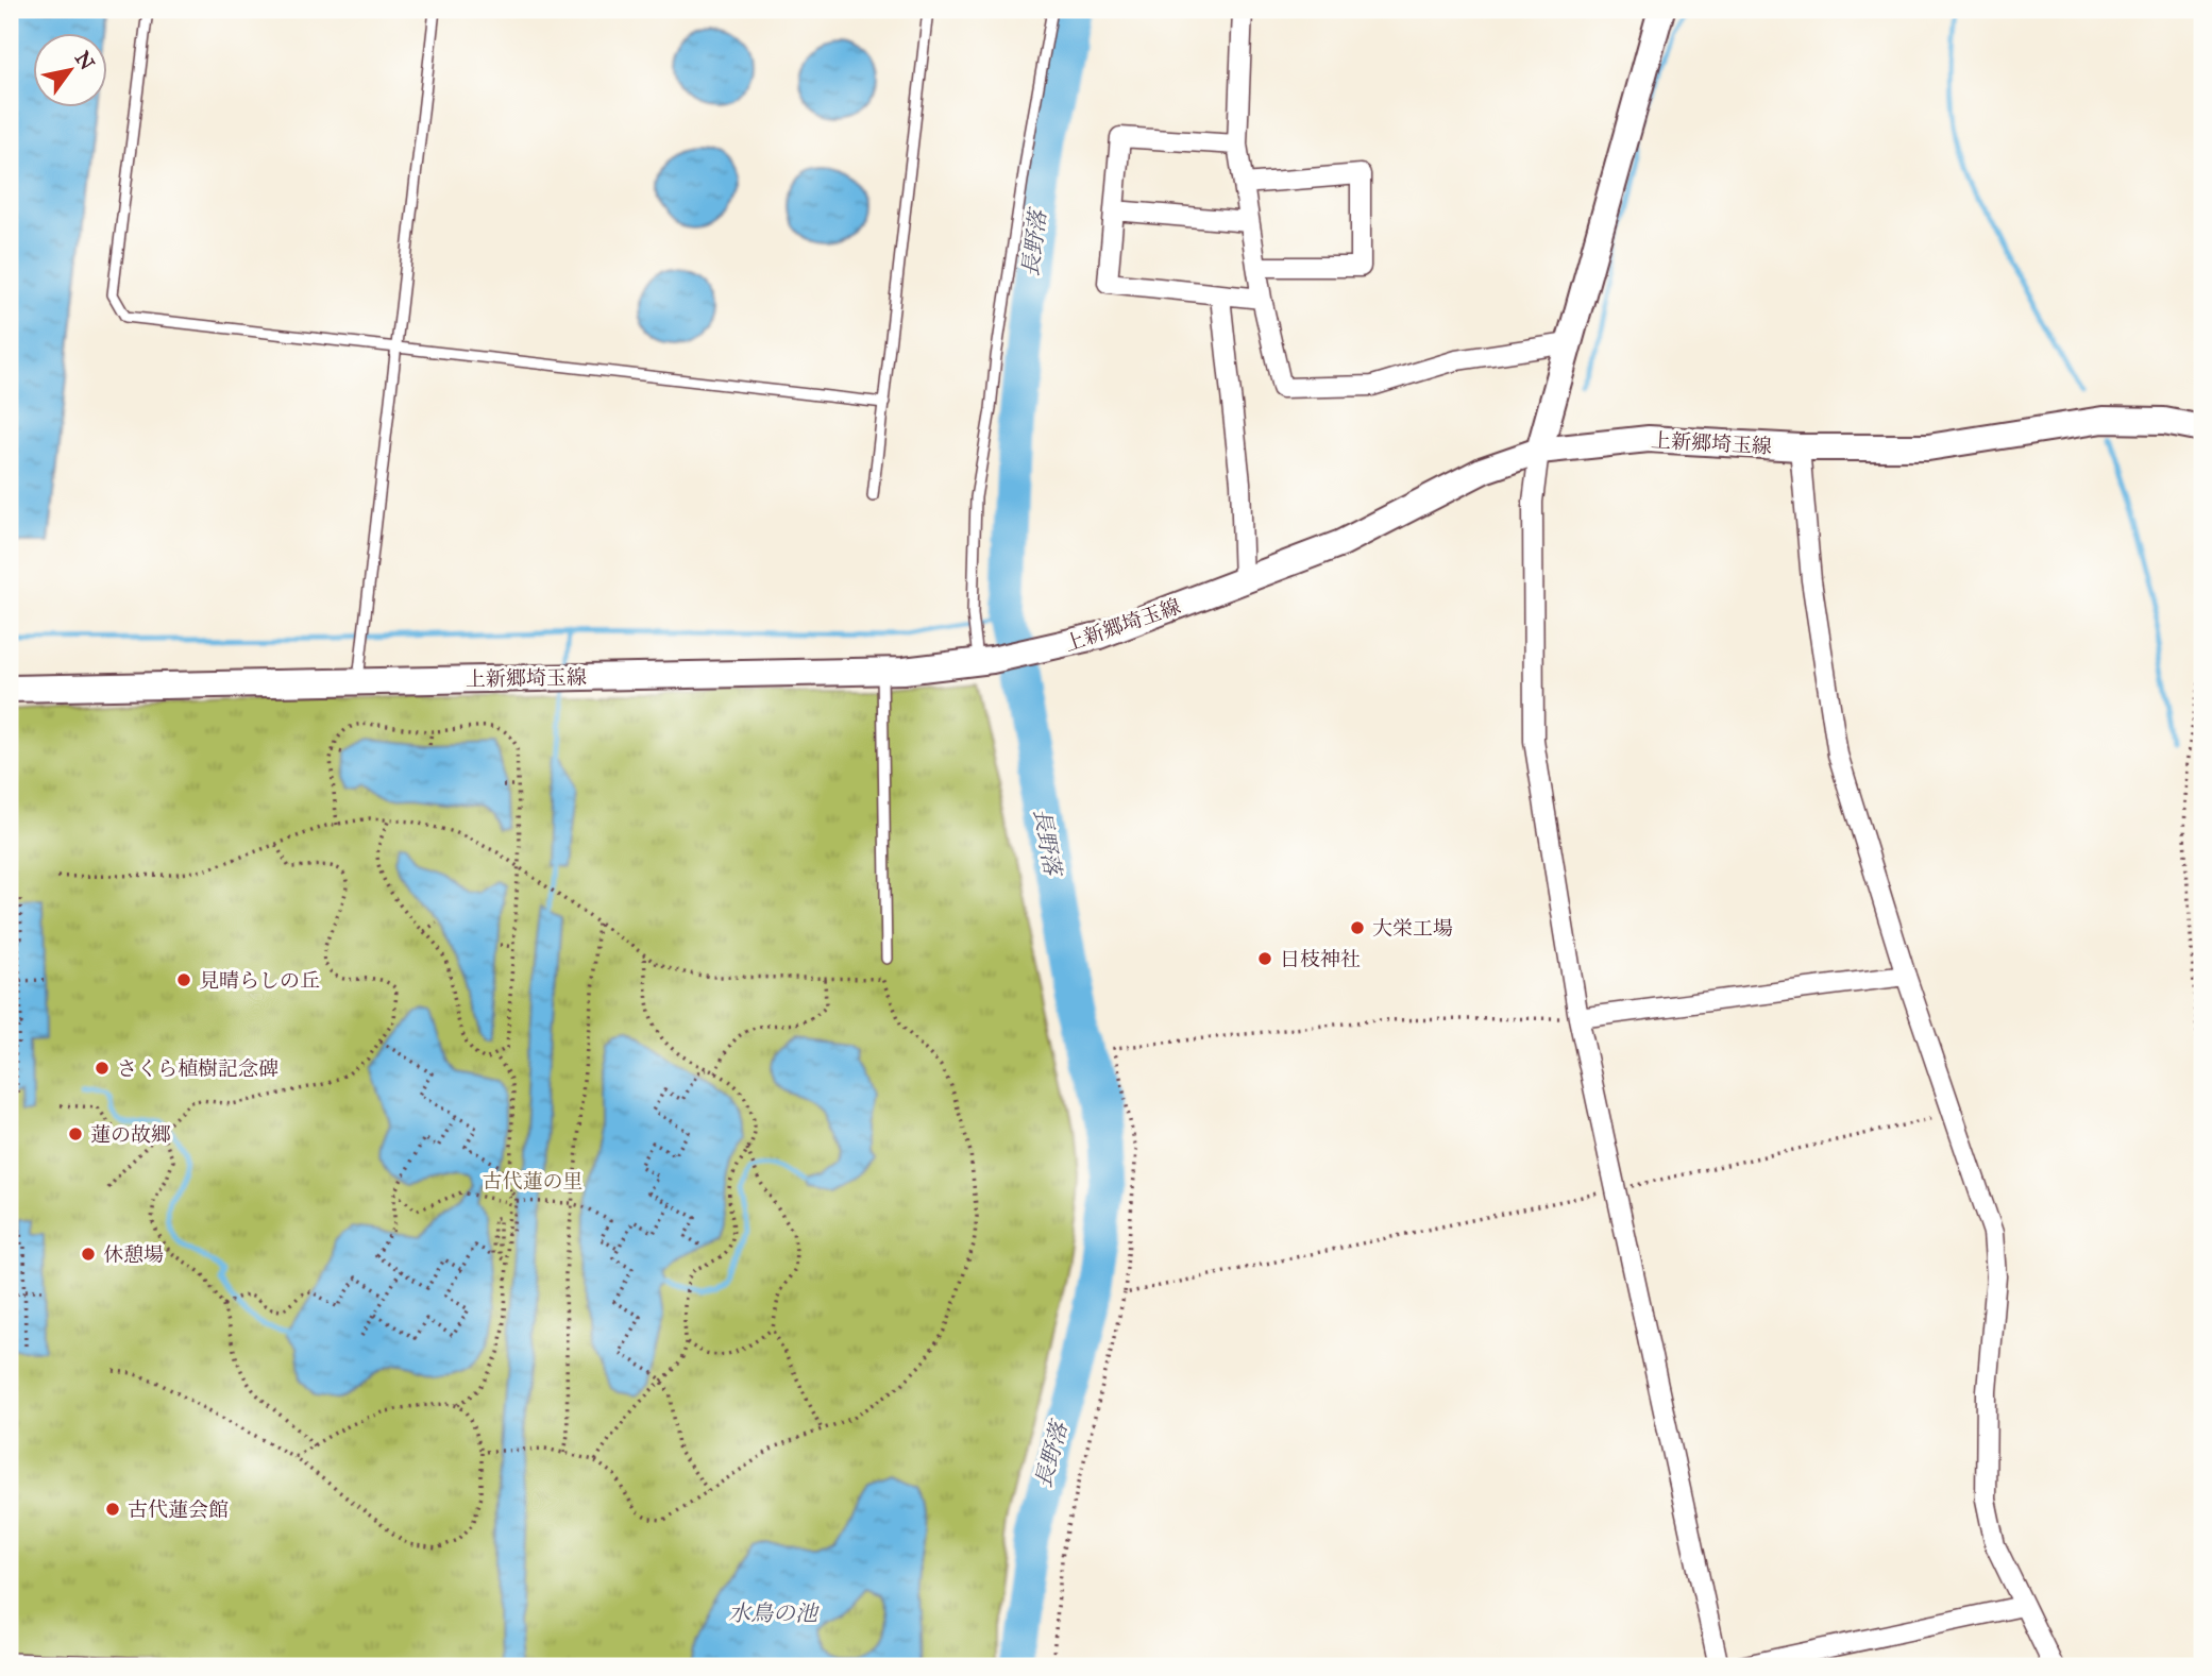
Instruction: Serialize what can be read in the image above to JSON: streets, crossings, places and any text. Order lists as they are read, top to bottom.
{
  "streets": {
    "main road": ["上新郷埼玉線"]
  },
  "water": ["長野落", "水鳥の池"],
  "parks": ["古代蓮の里"],
  "places": [
    "大栄工場",
    "日枝神社",
    "見晴らしの丘",
    "さくら植樹記念碑",
    "蓮の故郷",
    "休憩場",
    "古代蓮会館"
  ],
  "north": "top right"
}
